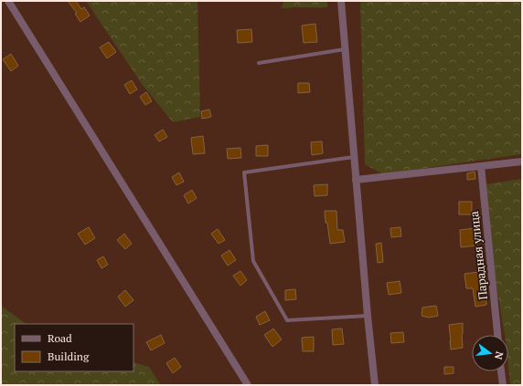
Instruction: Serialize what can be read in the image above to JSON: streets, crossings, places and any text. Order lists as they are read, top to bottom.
{
  "streets": {
    "street": ["Парадная улица"]
  },
  "legend": ["Road", "Building"],
  "north": "right"
}
